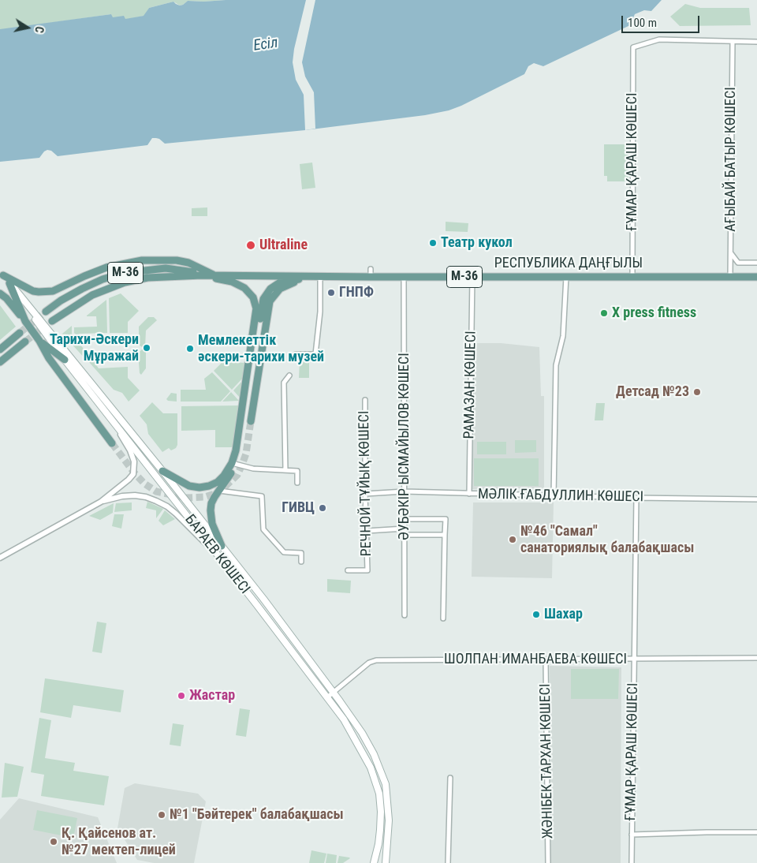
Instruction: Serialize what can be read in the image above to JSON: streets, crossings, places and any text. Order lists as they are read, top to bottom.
{
  "streets": {
    "main road": ["РЕСПУБЛИКА ДАҢҒЫЛЫ", "M-36", "БАРАЕВ КӨШЕСІ"],
    "street": [
      "АҒЫБАЙ БАТЫР КӨШЕСІ",
      "ҒҰМАР ҚАРАШ КӨШЕСІ",
      "РАМАЗАН КӨШЕСІ",
      "ӘУБӘКІР ЫСМАЙЫЛОВ КӨШЕСІ",
      "РЕЧНОЙ ТҰЙЫҚ КӨШЕСІ",
      "МӘЛІК ҒАБДУЛЛИН КӨШЕСІ",
      "ШОЛПАН ИМАНБАЕВА КӨШЕСІ",
      "ЖӘНІБЕК ТАРХАН КӨШЕСІ"
    ]
  },
  "crossings": [
    ["АҒЫБАЙ БАТЫР КӨШЕСІ", "ҒҰМАР ҚАРАШ КӨШЕСІ"],
    ["АҒЫБАЙ БАТЫР КӨШЕСІ", "РЕСПУБЛИКА ДАҢҒЫЛЫ"],
    ["ҒҰМАР ҚАРАШ КӨШЕСІ", "РЕСПУБЛИКА ДАҢҒЫЛЫ"],
    ["ҒҰМАР ҚАРАШ КӨШЕСІ", "МӘЛІК ҒАБДУЛЛИН КӨШЕСІ"],
    ["ҒҰМАР ҚАРАШ КӨШЕСІ", "ШОЛПАН ИМАНБАЕВА КӨШЕСІ"],
    ["РЕСПУБЛИКА ДАҢҒЫЛЫ", "РАМАЗАН КӨШЕСІ"],
    ["РЕСПУБЛИКА ДАҢҒЫЛЫ", "ӘУБӘКІР ЫСМАЙЫЛОВ КӨШЕСІ"],
    ["РАМАЗАН КӨШЕСІ", "МӘЛІК ҒАБДУЛЛИН КӨШЕСІ"],
    ["ӘУБӘКІР ЫСМАЙЫЛОВ КӨШЕСІ", "МӘЛІК ҒАБДУЛЛИН КӨШЕСІ"],
    ["РЕЧНОЙ ТҰЙЫҚ КӨШЕСІ", "МӘЛІК ҒАБДУЛЛИН КӨШЕСІ"],
    ["БАРАЕВ КӨШЕСІ", "ШОЛПАН ИМАНБАЕВА КӨШЕСІ"],
    ["ШОЛПАН ИМАНБАЕВА КӨШЕСІ", "ЖӘНІБЕК ТАРХАН КӨШЕСІ"]
  ],
  "water": ["Есіл"],
  "places": [
    "Театр кукол",
    "Ultraline",
    "ГНПФ",
    "X press fitness",
    "Тарихи-Әскери Мұражай",
    "Мемлекеттік әскери-тарихи музей",
    "Детсад №23",
    "ГИВЦ",
    "№46 \"Самал\" санаториялық балабақшасы",
    "Шахар",
    "Жастар",
    "№1 \"Бәйтерек\" балабақшасы",
    "Қ. Қайсенов ат. №27 мектеп-лицей"
  ],
  "scale_bar": "100 m",
  "north": "right"
}
